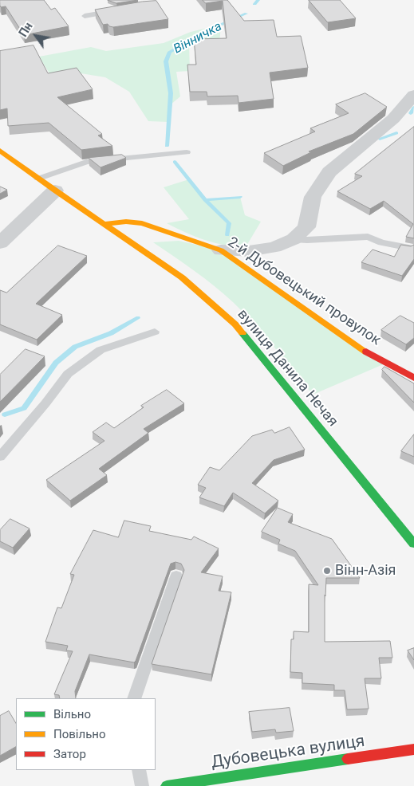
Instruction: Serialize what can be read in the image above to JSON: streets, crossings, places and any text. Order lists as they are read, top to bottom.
{
  "streets": {
    "main road": ["2-й Дубовецький провулок", "вулиця Данила Нечая", "Дубовецька вулиця"]
  },
  "crossings": [
    ["2-й Дубовецький провулок", "вулиця Данила Нечая"]
  ],
  "water": ["Вінничка"],
  "places": ["Вінн-Азія"],
  "legend": ["Вільно", "Повільно", "Затор"],
  "north": "top left"
}
